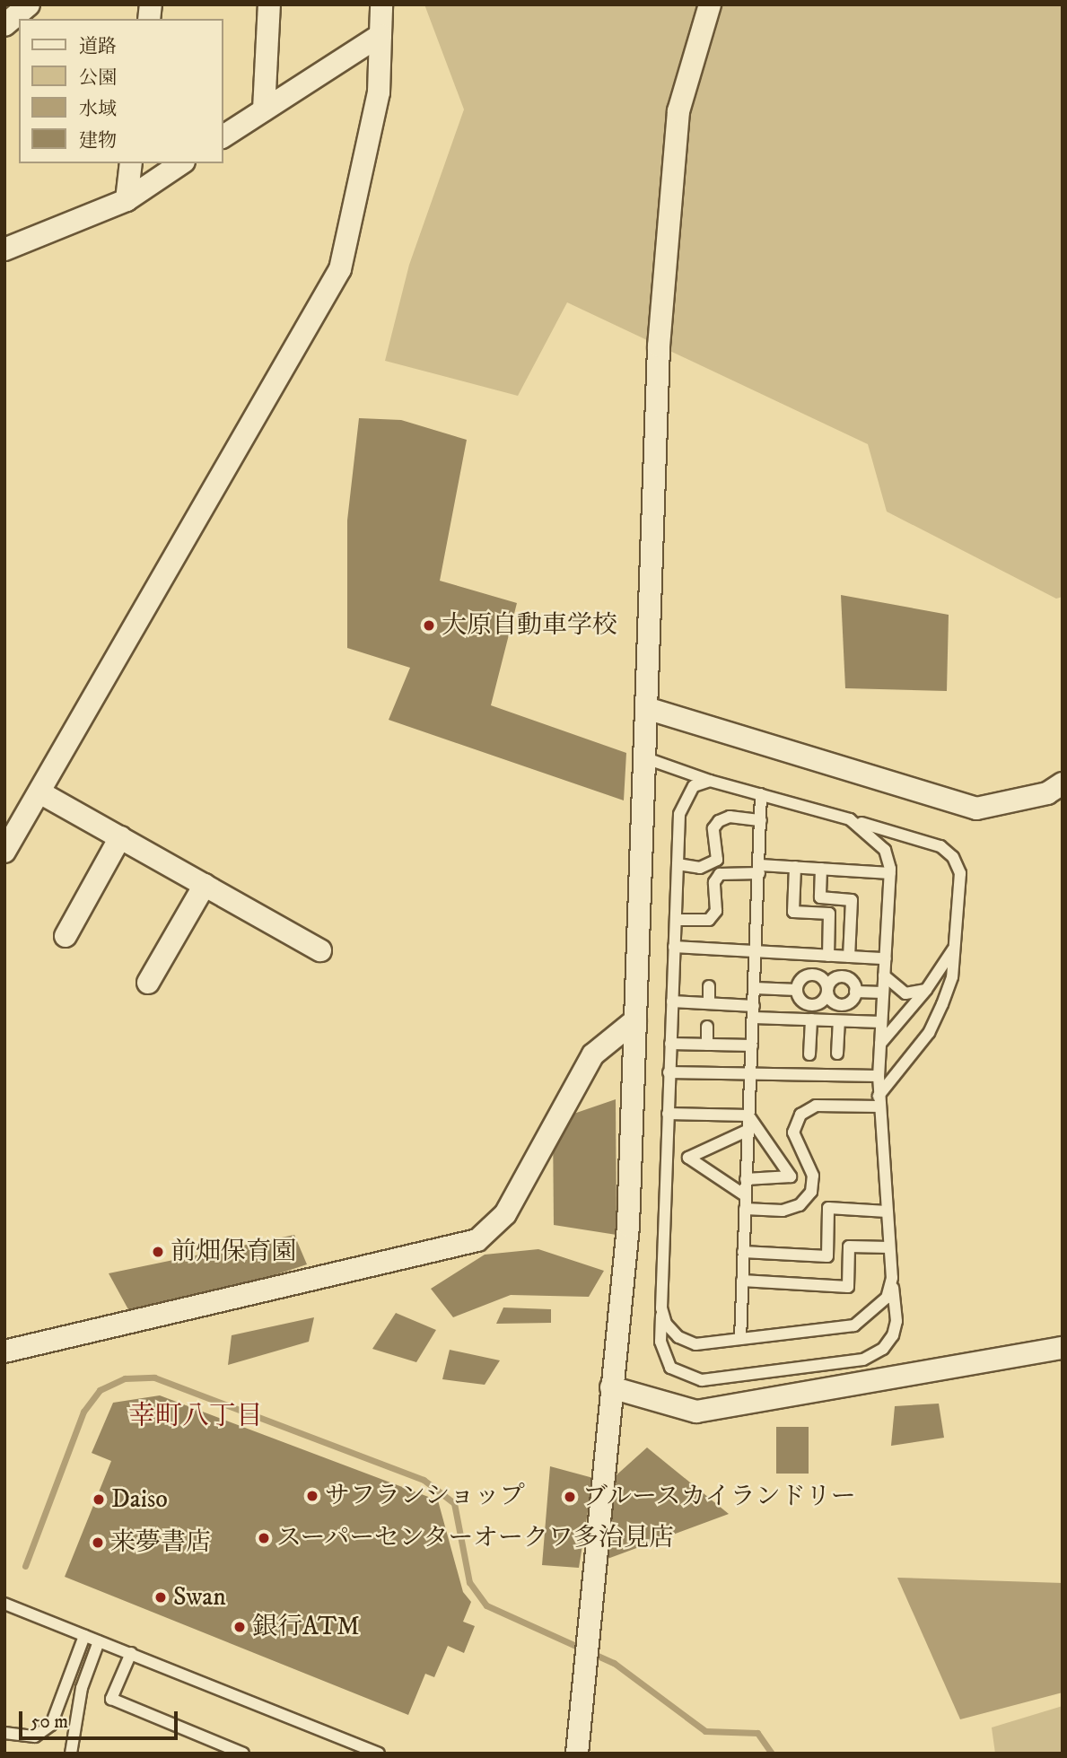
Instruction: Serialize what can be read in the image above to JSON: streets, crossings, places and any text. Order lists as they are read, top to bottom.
{
  "districts": ["幸町八丁目"],
  "places": [
    "大原自動車学校",
    "前畑保育園",
    "サフランショップ",
    "ブルースカイランドリー",
    "Daiso",
    "スーパーセンターオークワ多治見店",
    "来夢書店",
    "Swan",
    "銀行ATM"
  ],
  "legend": [
    "道路",
    "公園",
    "水域",
    "建物"
  ],
  "scale_bar": "50 m"
}
